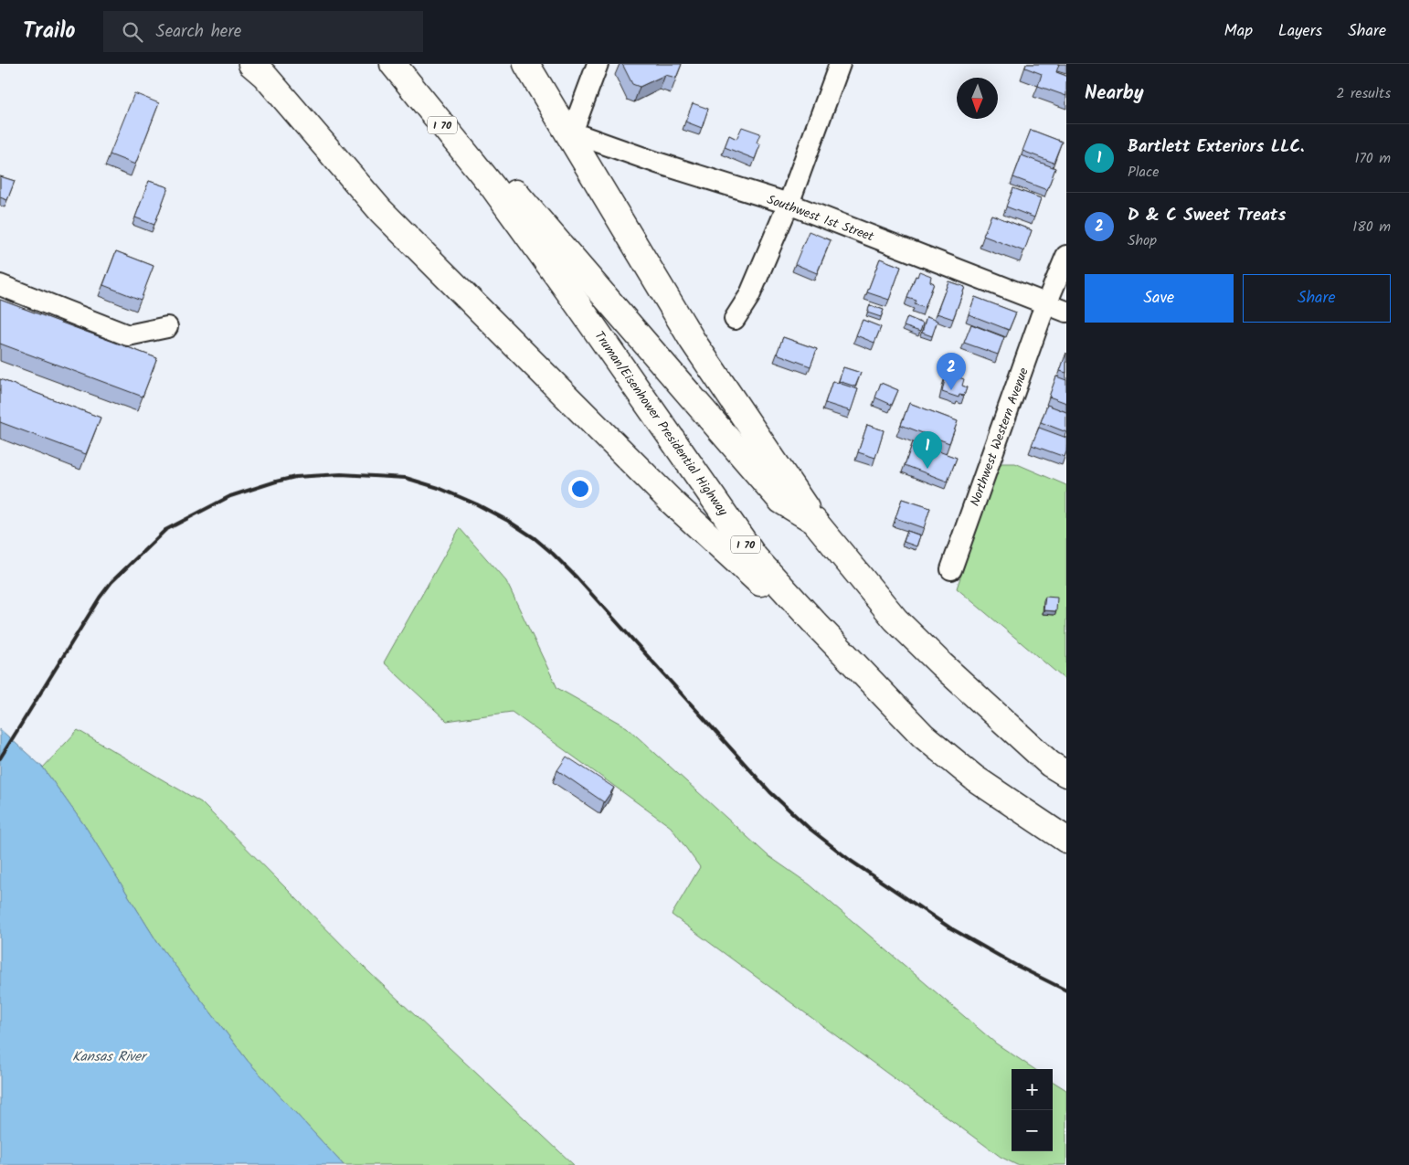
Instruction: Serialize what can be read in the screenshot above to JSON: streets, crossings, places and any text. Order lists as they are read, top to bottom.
{
  "streets": {
    "highway": ["I 70", "Truman/Eisenhower Presidential Highway"],
    "street": ["Southwest 1st Street", "Northwest Western Avenue"]
  },
  "crossings": [
    ["Southwest 1st Street", "Northwest Western Avenue"]
  ],
  "water": ["Kansas River"],
  "north": "bottom",
  "page": {
    "header": "Trailo",
    "search": "Search here",
    "nav": ["Map", "Layers", "Share"],
    "heading": ["Nearby", "2 results"],
    "list": [
      {
        "mark": "1",
        "name": "Bartlett Exteriors LLC.",
        "note": "Place",
        "value": "170 m"
      },
      {
        "mark": "2",
        "name": "D & C Sweet Treats",
        "note": "Shop",
        "value": "180 m"
      }
    ],
    "buttons": ["Save", "Share"],
    "pins": ["2", "1"],
    "map_buttons": ["+", "−"]
  }
}
